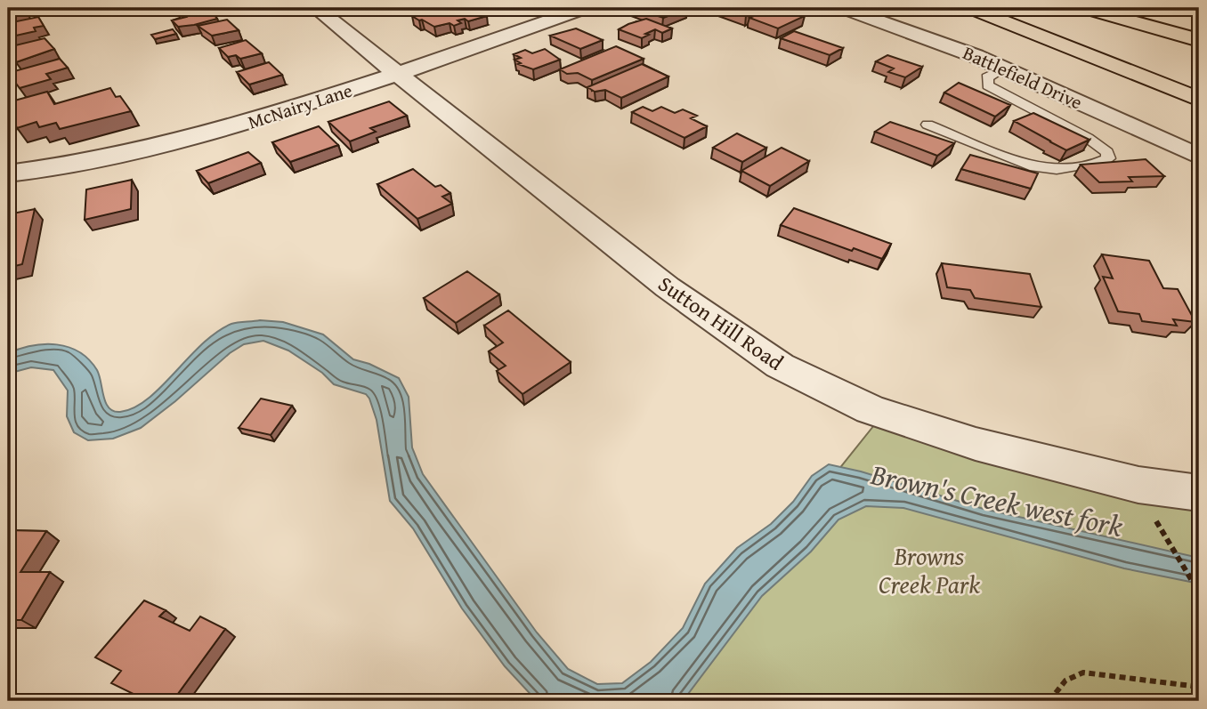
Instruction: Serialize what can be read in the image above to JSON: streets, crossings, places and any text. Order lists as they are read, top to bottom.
{
  "streets": {
    "street": ["Battlefield Drive", "McNairy Lane", "Sutton Hill Road"]
  },
  "crossings": [
    ["McNairy Lane", "Sutton Hill Road"]
  ],
  "water": ["Brown's Creek west fork"],
  "parks": ["Browns Creek Park"]
}
